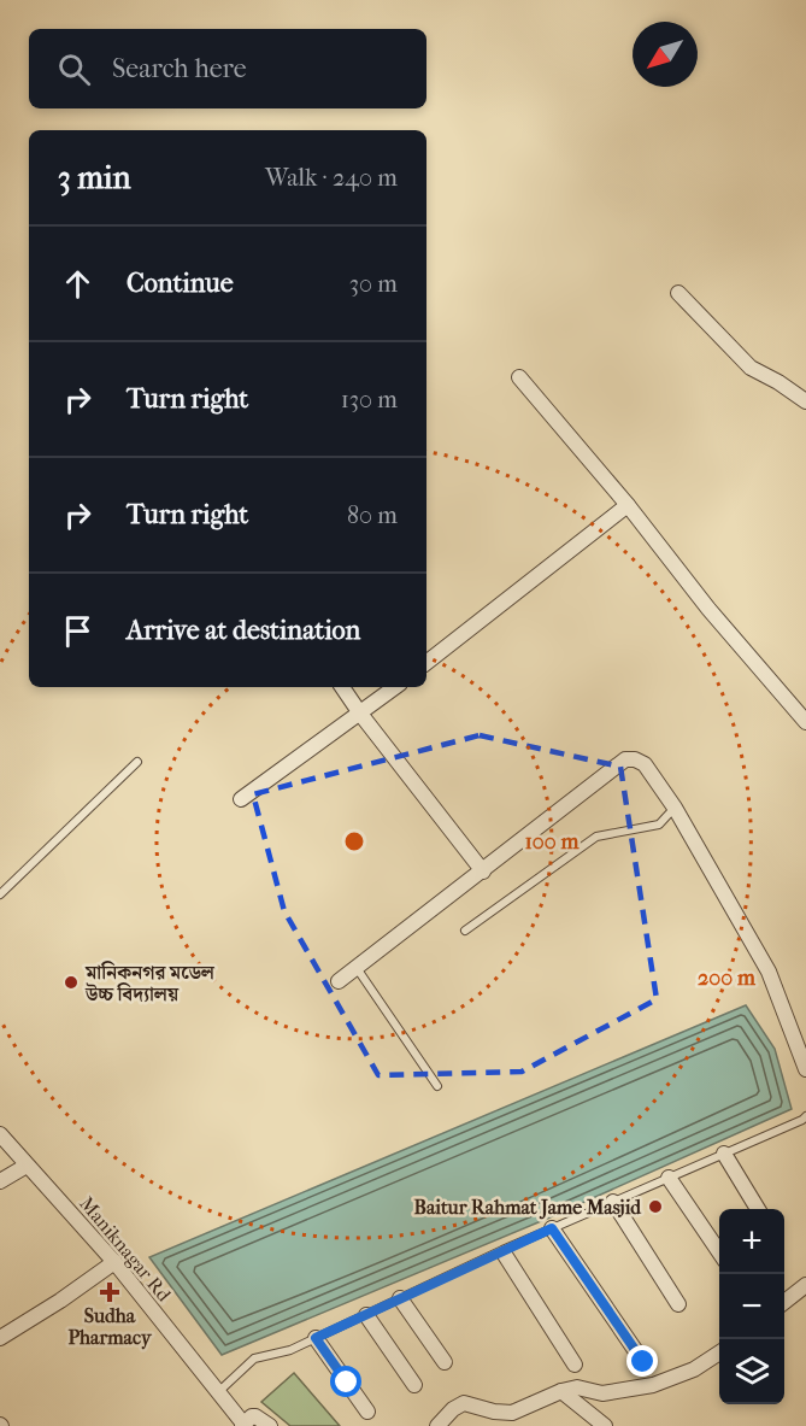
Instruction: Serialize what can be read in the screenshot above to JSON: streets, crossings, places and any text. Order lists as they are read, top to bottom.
{
  "streets": {
    "street": ["Maniknagar Rd"]
  },
  "places": {
    "other": ["মানিকনগর মডেল উচ্চ বিদ্যালয়", "Baitur Rahmat Jame Masjid"],
    "health": ["Sudha Pharmacy"]
  },
  "north": "bottom left",
  "page": {
    "search": "Search here",
    "heading": ["3 min", "Walk · 240 m"],
    "list": [
      ["Continue", "30 m"],
      ["Turn right", "130 m"],
      ["Turn right", "80 m"],
      "Arrive at destination"
    ],
    "map_buttons": ["+", "−"]
  },
  "rings": ["100 m", "200 m"]
}
